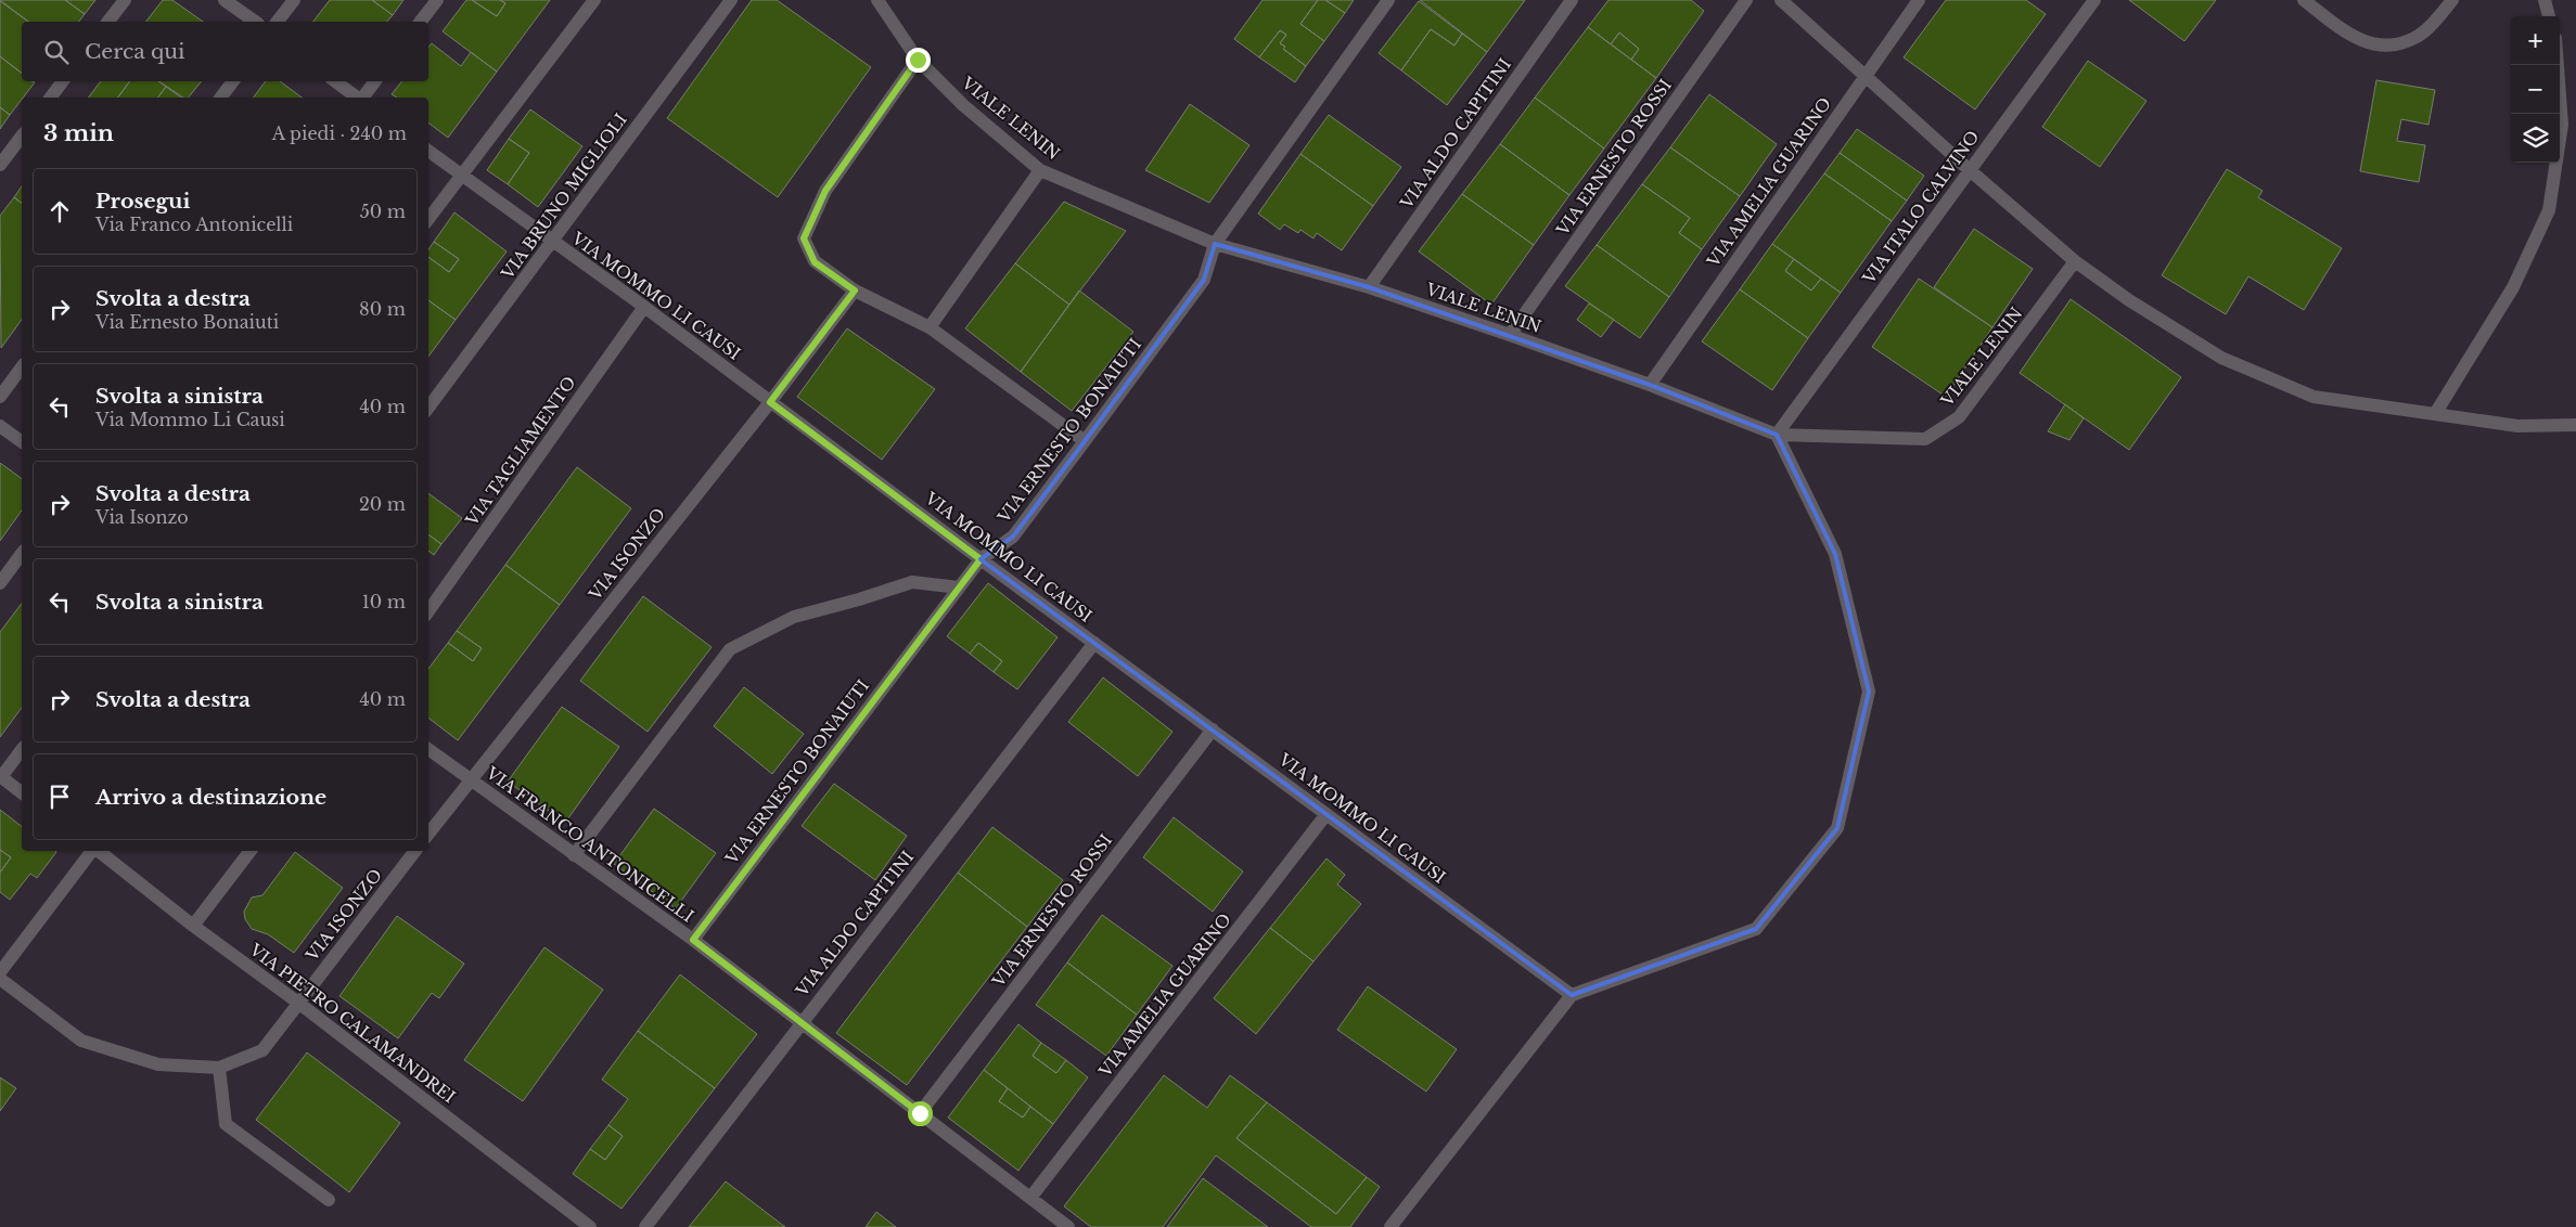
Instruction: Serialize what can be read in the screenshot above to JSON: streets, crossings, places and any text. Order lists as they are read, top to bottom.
{
  "streets": {
    "street": [
      "VIALE LENIN",
      "VIA ALDO CAPITINI",
      "VIA ERNESTO ROSSI",
      "VIA AMELIA GUARINO",
      "VIA BRUNO MIGLIOLI",
      "VIA ITALO CALVINO",
      "VIA MOMMO LI CAUSI",
      "VIA ERNESTO BONAIUTI",
      "VIA TAGLIAMENTO",
      "VIA ISONZO",
      "VIA FRANCO ANTONICELLI",
      "VIA PIETRO CALAMANDREI"
    ]
  },
  "crossings": [
    ["VIALE LENIN", "VIA ALDO CAPITINI"],
    ["VIALE LENIN", "VIA ERNESTO ROSSI"],
    ["VIALE LENIN", "VIA AMELIA GUARINO"],
    ["VIALE LENIN", "VIA ITALO CALVINO"],
    ["VIALE LENIN", "VIA ERNESTO BONAIUTI"],
    ["VIA ALDO CAPITINI", "VIA MOMMO LI CAUSI"],
    ["VIA ALDO CAPITINI", "VIA FRANCO ANTONICELLI"],
    ["VIA ERNESTO ROSSI", "VIA MOMMO LI CAUSI"],
    ["VIA ERNESTO ROSSI", "VIA FRANCO ANTONICELLI"],
    ["VIA AMELIA GUARINO", "VIA MOMMO LI CAUSI"],
    ["VIA AMELIA GUARINO", "VIA FRANCO ANTONICELLI"],
    ["VIA BRUNO MIGLIOLI", "VIA MOMMO LI CAUSI"],
    ["VIA MOMMO LI CAUSI", "VIA ERNESTO BONAIUTI"],
    ["VIA MOMMO LI CAUSI", "VIA TAGLIAMENTO"],
    ["VIA MOMMO LI CAUSI", "VIA ISONZO"],
    ["VIA ERNESTO BONAIUTI", "VIA FRANCO ANTONICELLI"],
    ["VIA ISONZO", "VIA FRANCO ANTONICELLI"],
    ["VIA ISONZO", "VIA PIETRO CALAMANDREI"]
  ],
  "page": {
    "map_buttons": ["+", "−"],
    "search": "Cerca qui",
    "heading": ["3 min", "A piedi · 240 m"],
    "list": [
      ["Prosegui", "Via Franco Antonicelli", "50 m"],
      ["Svolta a destra", "Via Ernesto Bonaiuti", "80 m"],
      ["Svolta a sinistra", "Via Mommo Li Causi", "40 m"],
      ["Svolta a destra", "Via Isonzo", "20 m"],
      ["Svolta a sinistra", "10 m"],
      ["Svolta a destra", "40 m"],
      "Arrivo a destinazione"
    ]
  }
}
